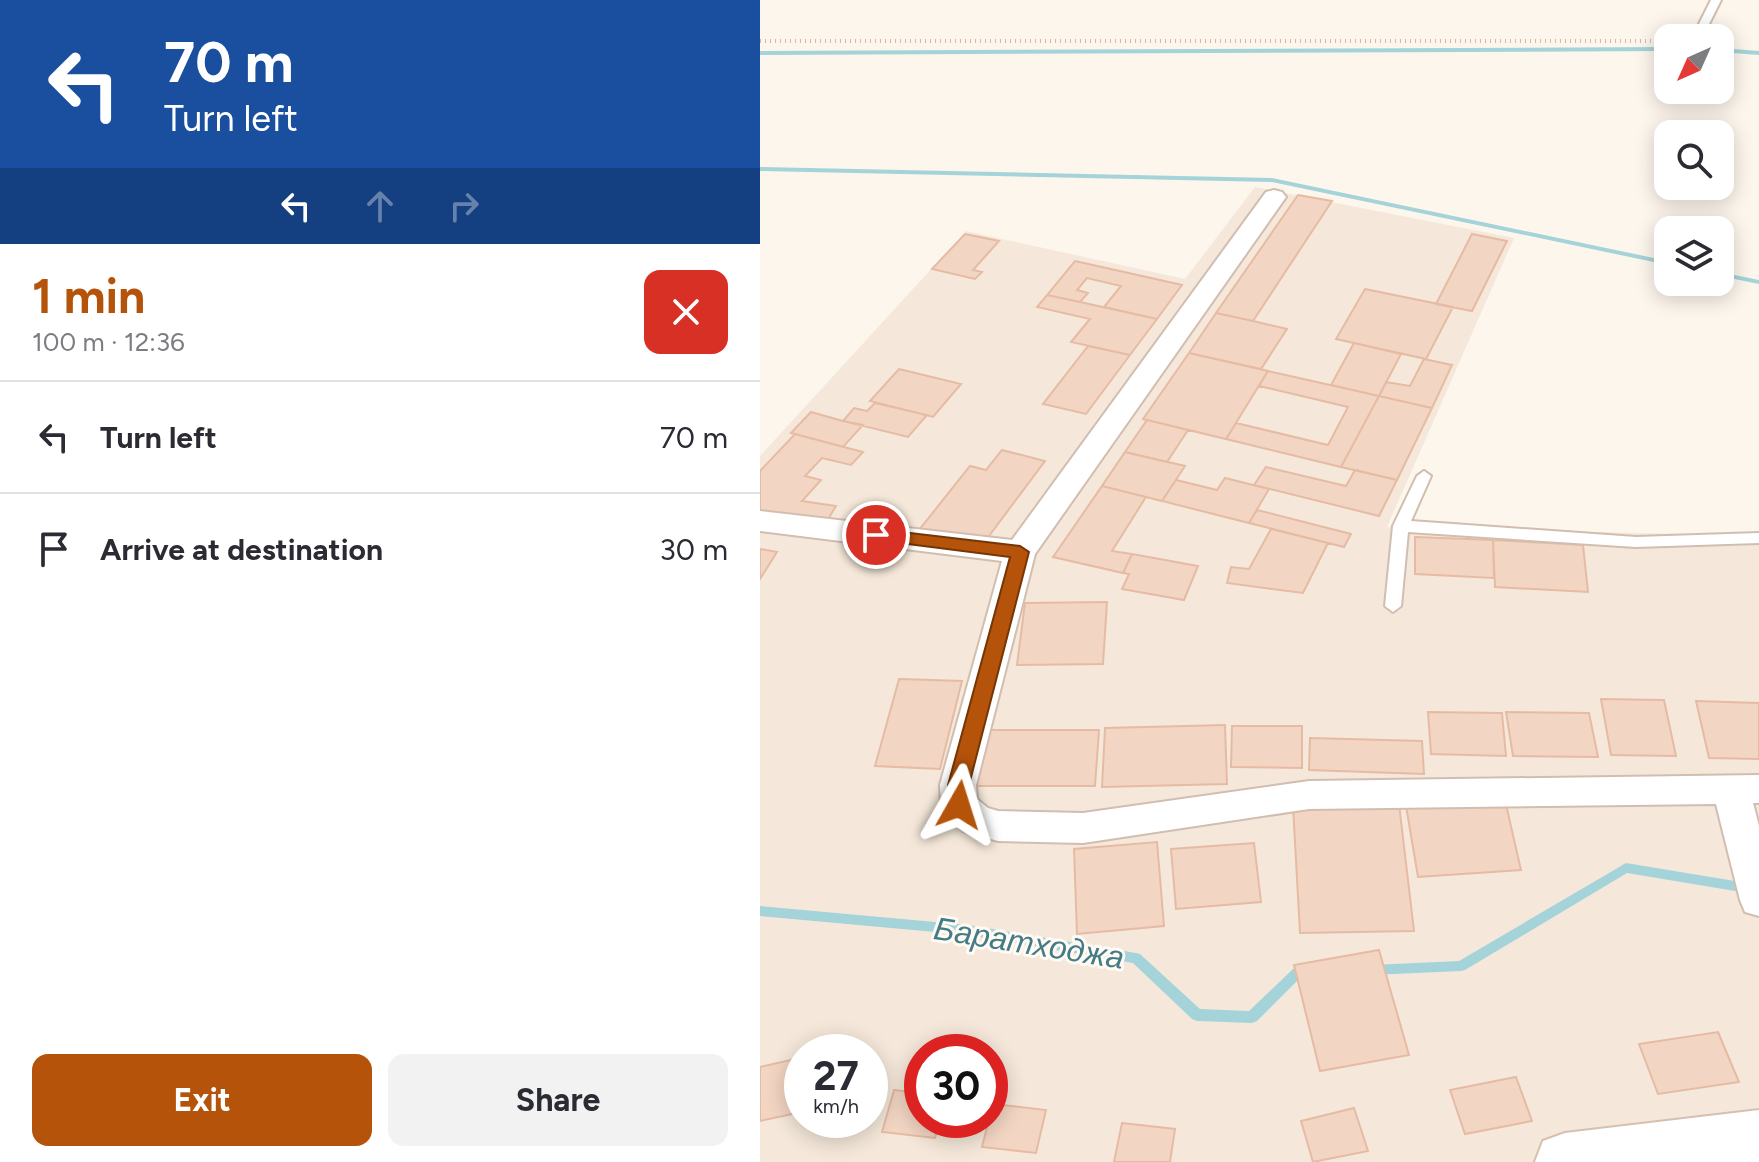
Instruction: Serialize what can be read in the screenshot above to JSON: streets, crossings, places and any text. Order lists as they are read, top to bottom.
{
  "water": ["Баратходжа"],
  "north": "bottom left",
  "page": {
    "turn": ["70 m", "Turn left"],
    "heading": ["1 min", "100 m · 12:36"],
    "list": [
      {
        "name": "Turn left",
        "value": "70 m"
      },
      {
        "name": "Arrive at destination",
        "value": "30 m"
      }
    ],
    "speed": "27 km/h",
    "limit": "30",
    "buttons": ["Exit", "Share"]
  }
}
